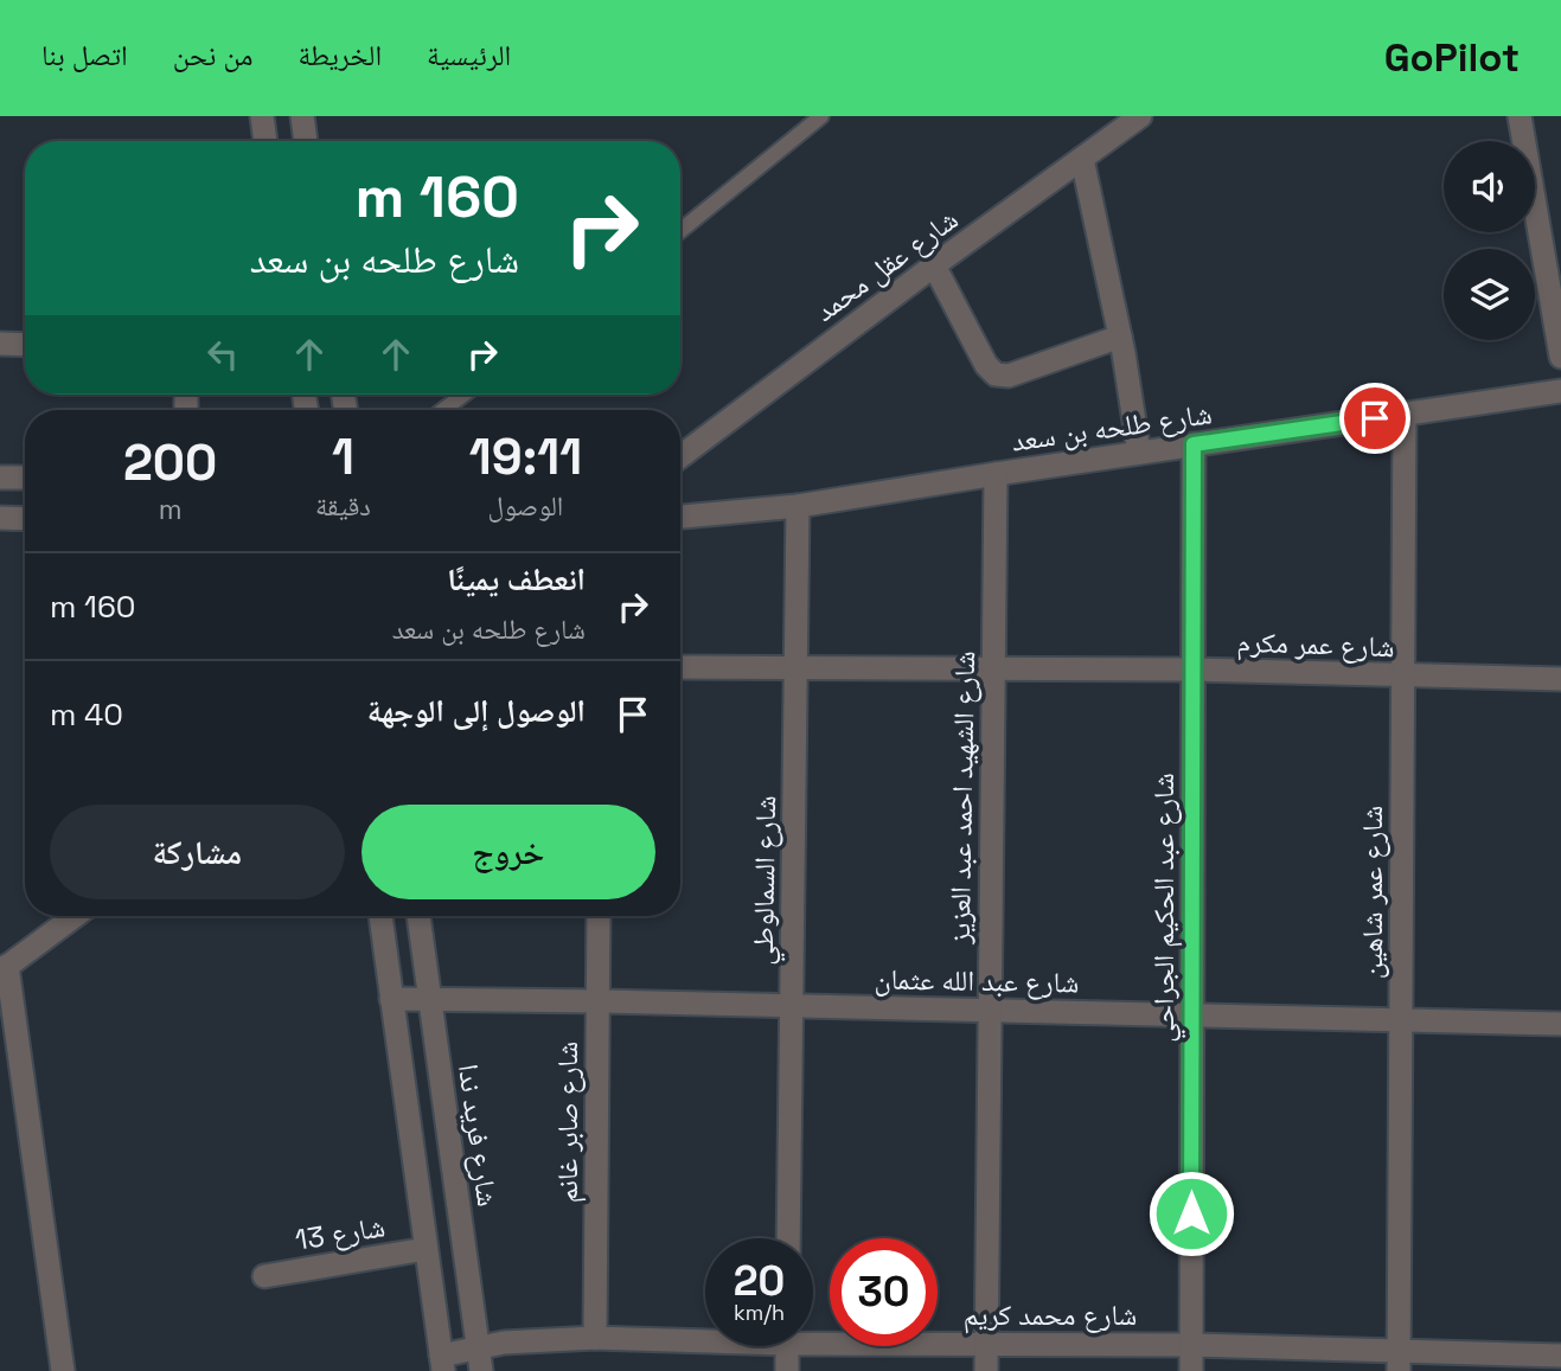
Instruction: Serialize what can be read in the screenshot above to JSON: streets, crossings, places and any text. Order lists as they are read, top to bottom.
{
  "streets": {
    "street": [
      "شارع عقل محمد",
      "شارع طلحه بن سعد",
      "شارع عمر مكرم",
      "شارع الشهيد احمد عبد العزيز",
      "شارع السمالوطي",
      "شارع عمر شاهين",
      "شارع عبد الحكيم الجراحي",
      "شارع عبد الله عثمان",
      "شارع صابر غانم",
      "شارع فريد ندا",
      "شارع 13",
      "شارع محمد كريم"
    ]
  },
  "crossings": [
    ["شارع طلحه بن سعد", "شارع الشهيد احمد عبد العزيز"],
    ["شارع طلحه بن سعد", "شارع السمالوطي"],
    ["شارع طلحه بن سعد", "شارع عمر شاهين"],
    ["شارع طلحه بن سعد", "شارع عبد الحكيم الجراحي"],
    ["شارع عمر مكرم", "شارع الشهيد احمد عبد العزيز"],
    ["شارع عمر مكرم", "شارع السمالوطي"],
    ["شارع عمر مكرم", "شارع عمر شاهين"],
    ["شارع عمر مكرم", "شارع عبد الحكيم الجراحي"],
    ["شارع الشهيد احمد عبد العزيز", "شارع عبد الله عثمان"],
    ["شارع الشهيد احمد عبد العزيز", "شارع محمد كريم"],
    ["شارع السمالوطي", "شارع عبد الله عثمان"],
    ["شارع عمر شاهين", "شارع عبد الله عثمان"],
    ["شارع عمر شاهين", "شارع محمد كريم"],
    ["شارع عبد الحكيم الجراحي", "شارع عبد الله عثمان"],
    ["شارع عبد الحكيم الجراحي", "شارع محمد كريم"],
    ["شارع عبد الله عثمان", "شارع صابر غانم"],
    ["شارع عبد الله عثمان", "شارع فريد ندا"],
    ["شارع صابر غانم", "شارع محمد كريم"],
    ["شارع فريد ندا", "شارع محمد كريم"]
  ],
  "page": {
    "header": "GoPilot",
    "nav": [
      "الرئيسية",
      "الخريطة",
      "من نحن",
      "اتصل بنا"
    ],
    "turn": ["160 m", "شارع طلحه بن سعد"],
    "eta": [
      "19:11",
      "الوصول",
      "1",
      "دقيقة",
      "200",
      "m"
    ],
    "list": [
      {
        "name": "انعطف يمينًا",
        "note": "شارع طلحه بن سعد",
        "value": "160 m"
      },
      {
        "name": "الوصول إلى الوجهة",
        "value": "40 m"
      }
    ],
    "buttons": ["خروج", "مشاركة"],
    "speed": "20 km/h",
    "limit": "30"
  }
}
